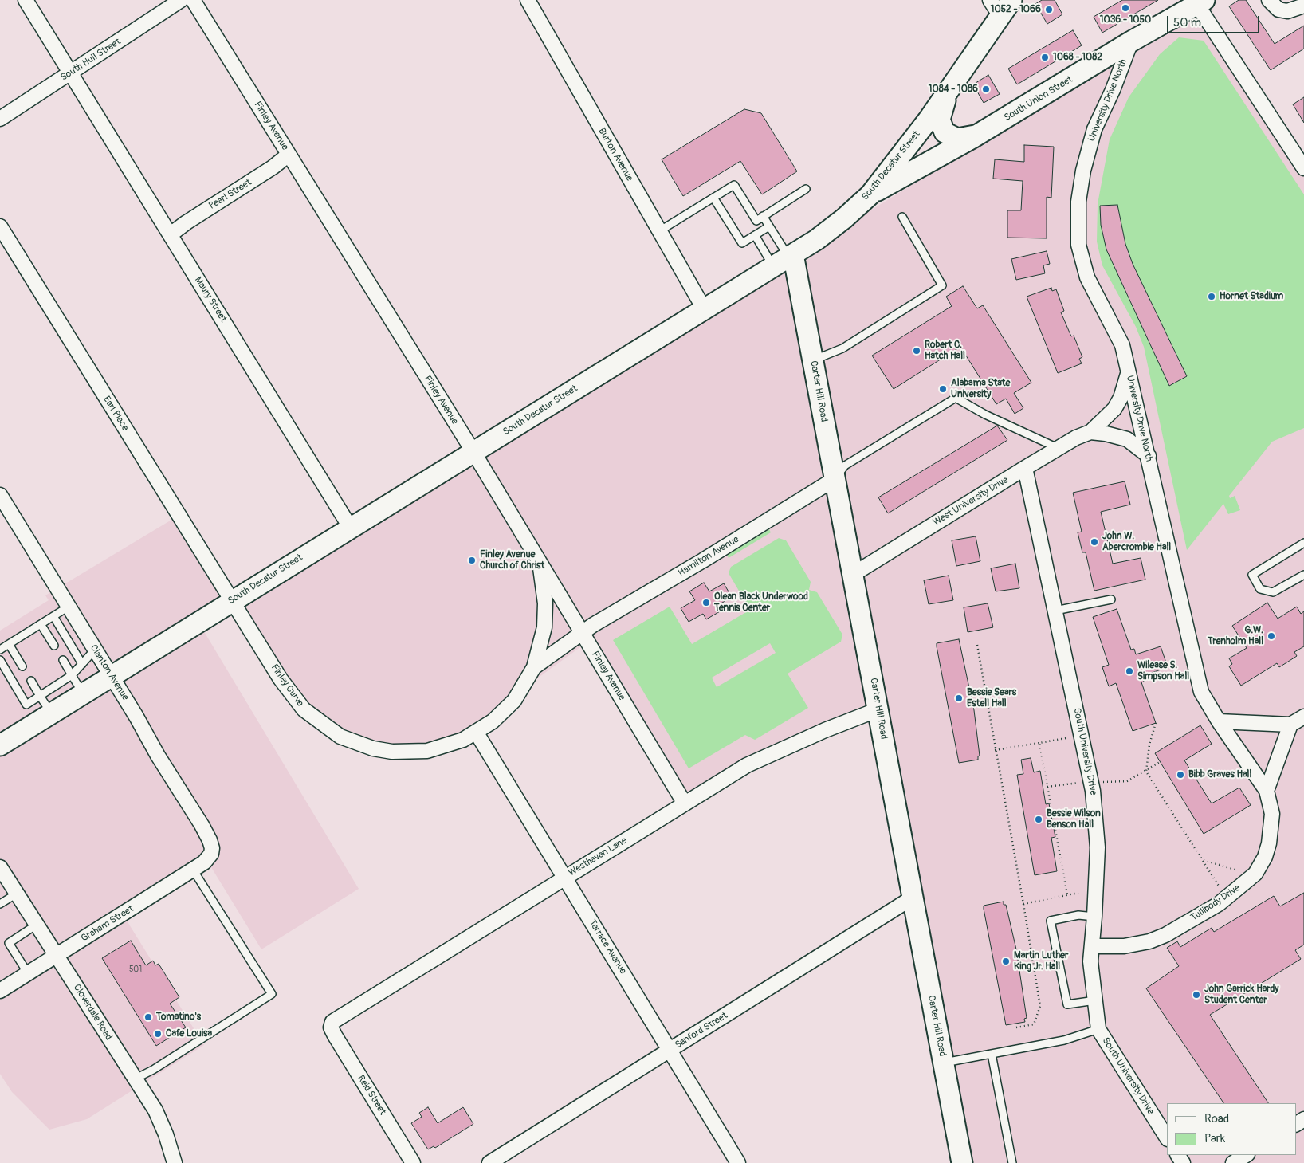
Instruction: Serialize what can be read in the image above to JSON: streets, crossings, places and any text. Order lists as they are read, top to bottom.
{
  "streets": {
    "main road": ["South Union Street", "South Decatur Street", "Carter Hill Road"],
    "street": [
      "South Hull Street",
      "University Drive North",
      "Finley Avenue",
      "Burton Avenue",
      "Pearl Street",
      "Maury Street",
      "Earl Place",
      "West University Drive",
      "Hamilton Avenue",
      "Clanton Avenue",
      "Finley Curve",
      "South University Drive",
      "Westhaven Lane",
      "Tullibody Drive",
      "Graham Street",
      "Terrace Avenue",
      "Cloverdale Road",
      "Sanford Street",
      "Reid Street"
    ]
  },
  "crossings": [
    ["South Hull Street", "Maury Street"],
    ["South Union Street", "University Drive North"],
    ["South Union Street", "South Decatur Street"],
    ["University Drive North", "West University Drive"],
    ["University Drive North", "Tullibody Drive"],
    ["Finley Avenue", "South Decatur Street"],
    ["Finley Avenue", "Pearl Street"],
    ["Finley Avenue", "Hamilton Avenue"],
    ["Finley Avenue", "Finley Curve"],
    ["Finley Avenue", "Westhaven Lane"],
    ["Burton Avenue", "South Decatur Street"],
    ["South Decatur Street", "Maury Street"],
    ["South Decatur Street", "Carter Hill Road"],
    ["South Decatur Street", "Earl Place"],
    ["South Decatur Street", "Clanton Avenue"],
    ["South Decatur Street", "Finley Curve"],
    ["Pearl Street", "Maury Street"],
    ["Carter Hill Road", "West University Drive"],
    ["Carter Hill Road", "Hamilton Avenue"],
    ["Carter Hill Road", "Westhaven Lane"],
    ["Carter Hill Road", "Sanford Street"],
    ["Earl Place", "Finley Curve"],
    ["West University Drive", "South University Drive"],
    ["Hamilton Avenue", "Finley Curve"],
    ["Clanton Avenue", "Graham Street"],
    ["Finley Curve", "Terrace Avenue"],
    ["South University Drive", "Tullibody Drive"],
    ["Westhaven Lane", "Terrace Avenue"],
    ["Westhaven Lane", "Reid Street"],
    ["Graham Street", "Cloverdale Road"],
    ["Terrace Avenue", "Sanford Street"]
  ],
  "places": [
    "1036 - 1050",
    "1052 - 1066",
    "1068 - 1082",
    "1084 - 1086",
    "Hornet Stadium",
    "Robert C. Hatch Hall",
    "Alabama State University",
    "John W. Abercrombie Hall",
    "Finley Avenue Church of Christ",
    "Olean Black Underwood Tennis Center",
    "G.W. Trenholm Hall",
    "Wilease S. Simpson Hall",
    "Bessie Sears Estell Hall",
    "Bibb Graves Hall",
    "Bessie Wilson Benson Hall",
    "Martin Luther King Jr. Hall",
    "John Garrick Hardy Student Center",
    "Tomatino's",
    "Cafe Louisa"
  ],
  "house_numbers": ["501"],
  "legend": ["Road", "Park"],
  "scale_bar": "50 m"
}
